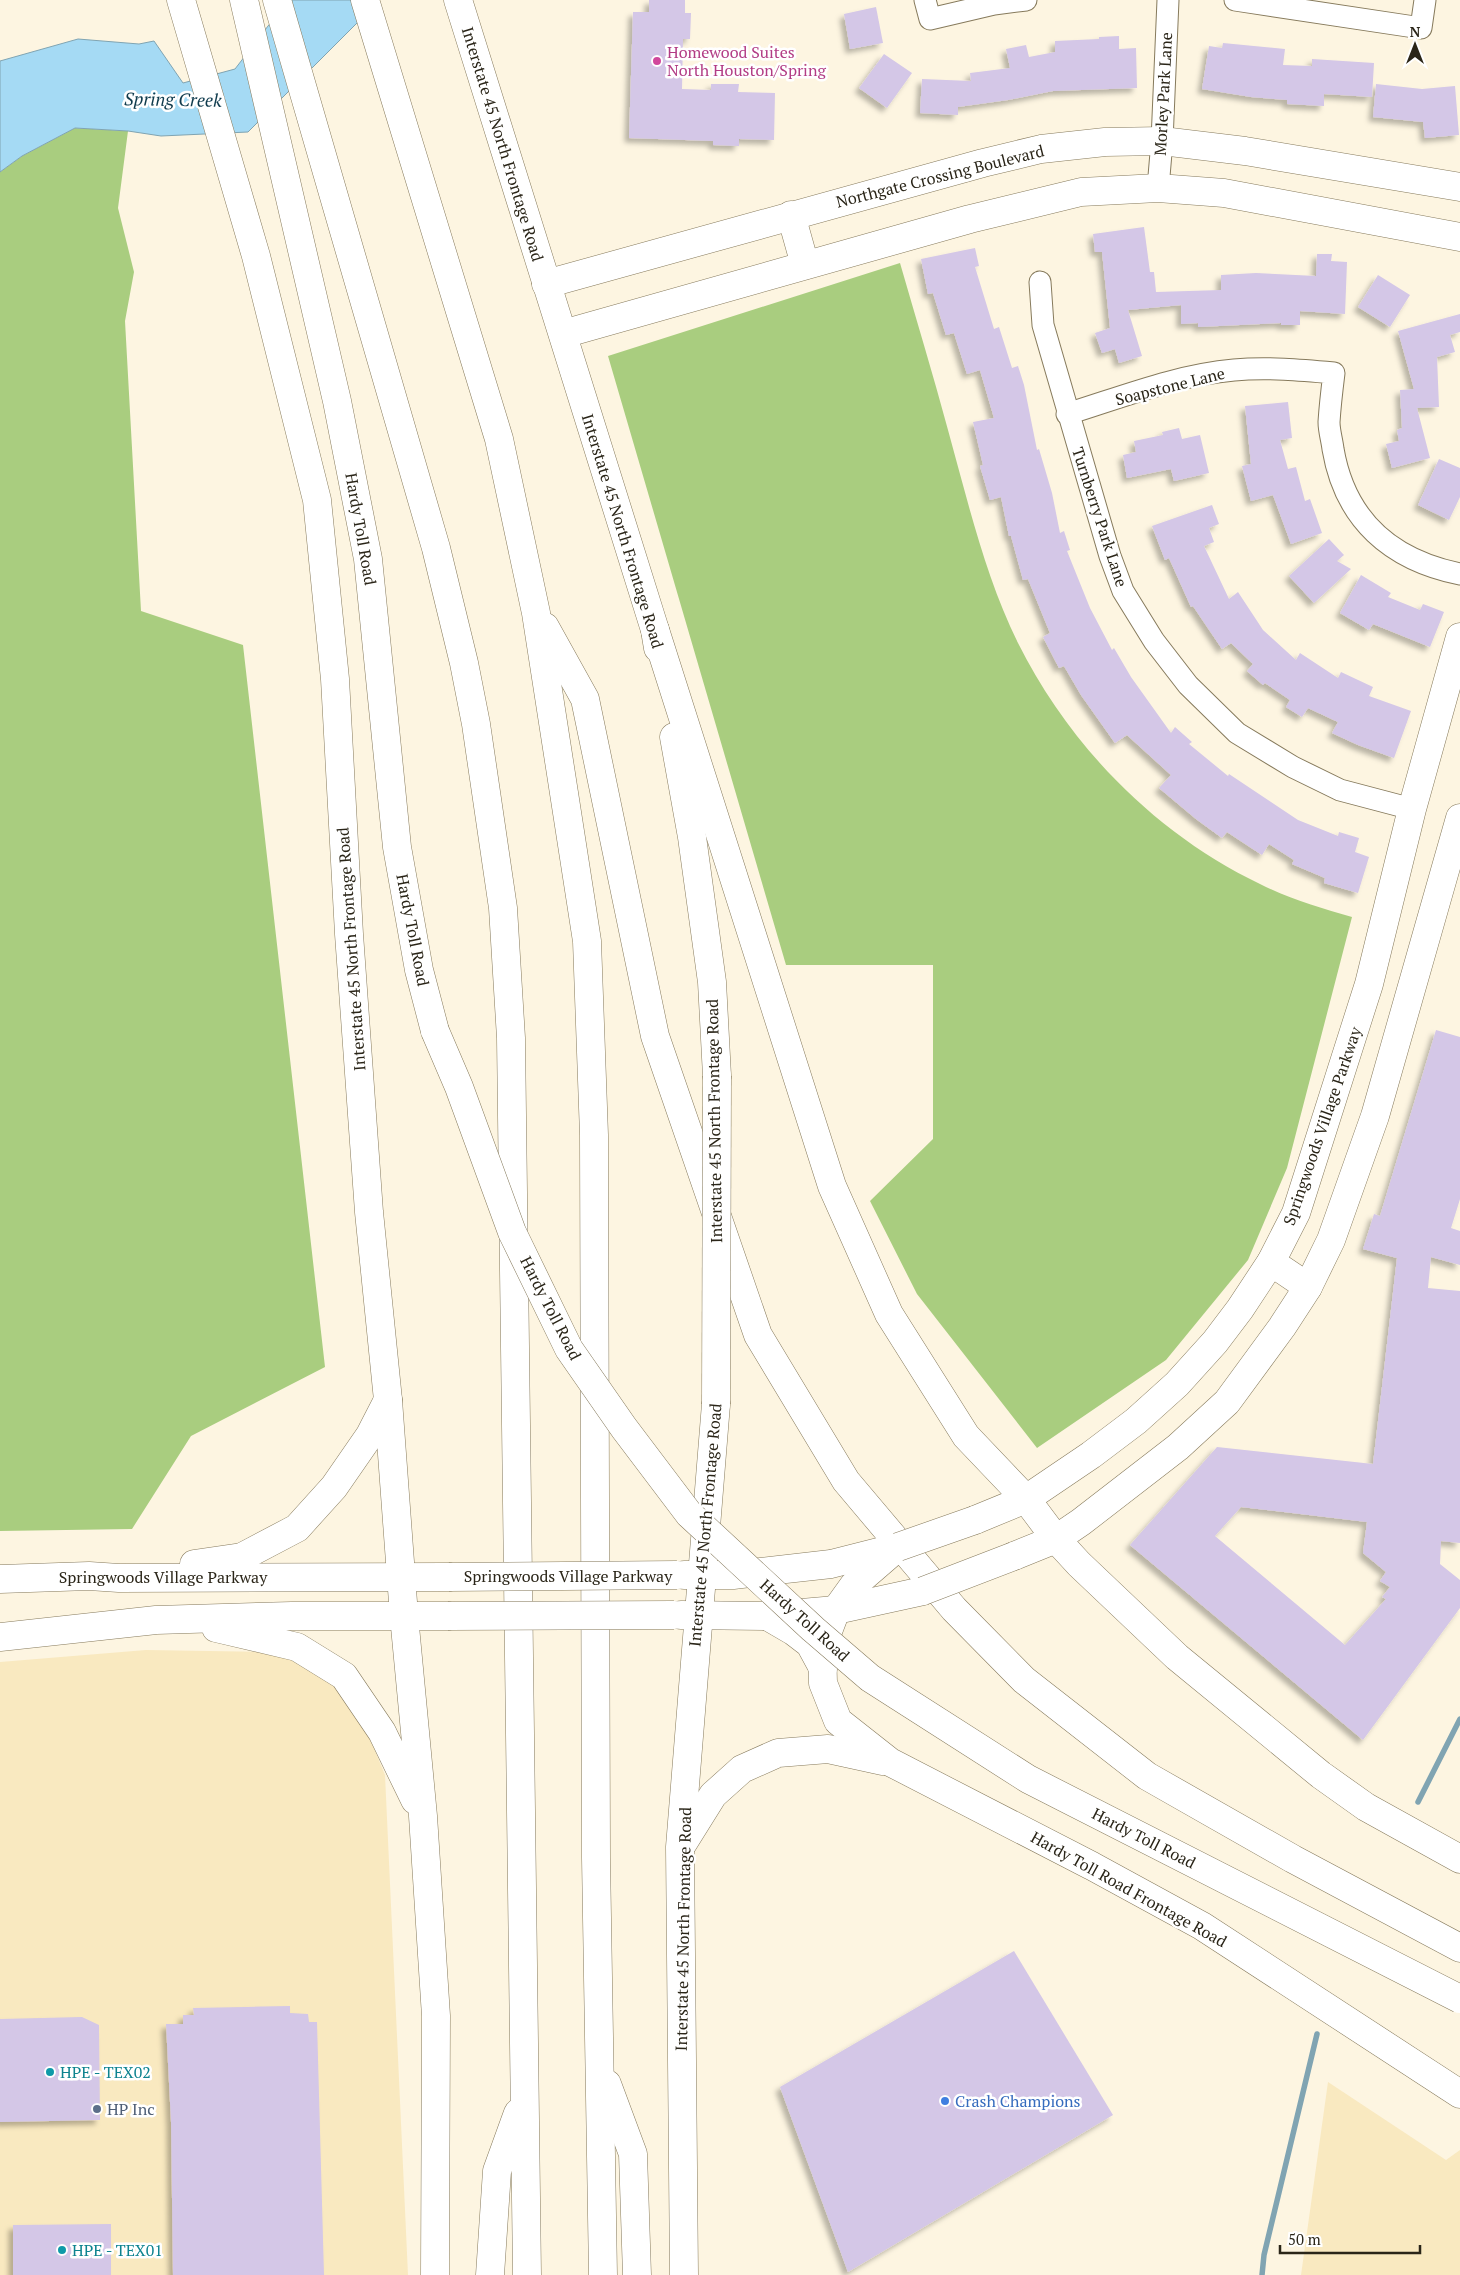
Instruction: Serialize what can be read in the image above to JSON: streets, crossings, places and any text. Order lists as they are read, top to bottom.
{
  "streets": {
    "main road": [
      "Interstate 45 North Frontage Road",
      "Northgate Crossing Boulevard",
      "Hardy Toll Road",
      "Springwoods Village Parkway",
      "Hardy Toll Road Frontage Road"
    ],
    "street": ["Morley Park Lane", "Soapstone Lane", "Turnberry Park Lane"]
  },
  "crossings": [
    ["Morley Park Lane", "Northgate Crossing Boulevard"],
    ["Interstate 45 North Frontage Road", "Northgate Crossing Boulevard"],
    ["Interstate 45 North Frontage Road", "Springwoods Village Parkway"],
    ["Soapstone Lane", "Turnberry Park Lane"],
    ["Turnberry Park Lane", "Springwoods Village Parkway"]
  ],
  "water": ["Spring Creek"],
  "places": [
    "Homewood Suites North Houston/Spring",
    "HPE - TEX02",
    "Crash Champions",
    "HP Inc",
    "HPE - TEX01"
  ],
  "scale_bar": "50 m",
  "north": "top"
}
